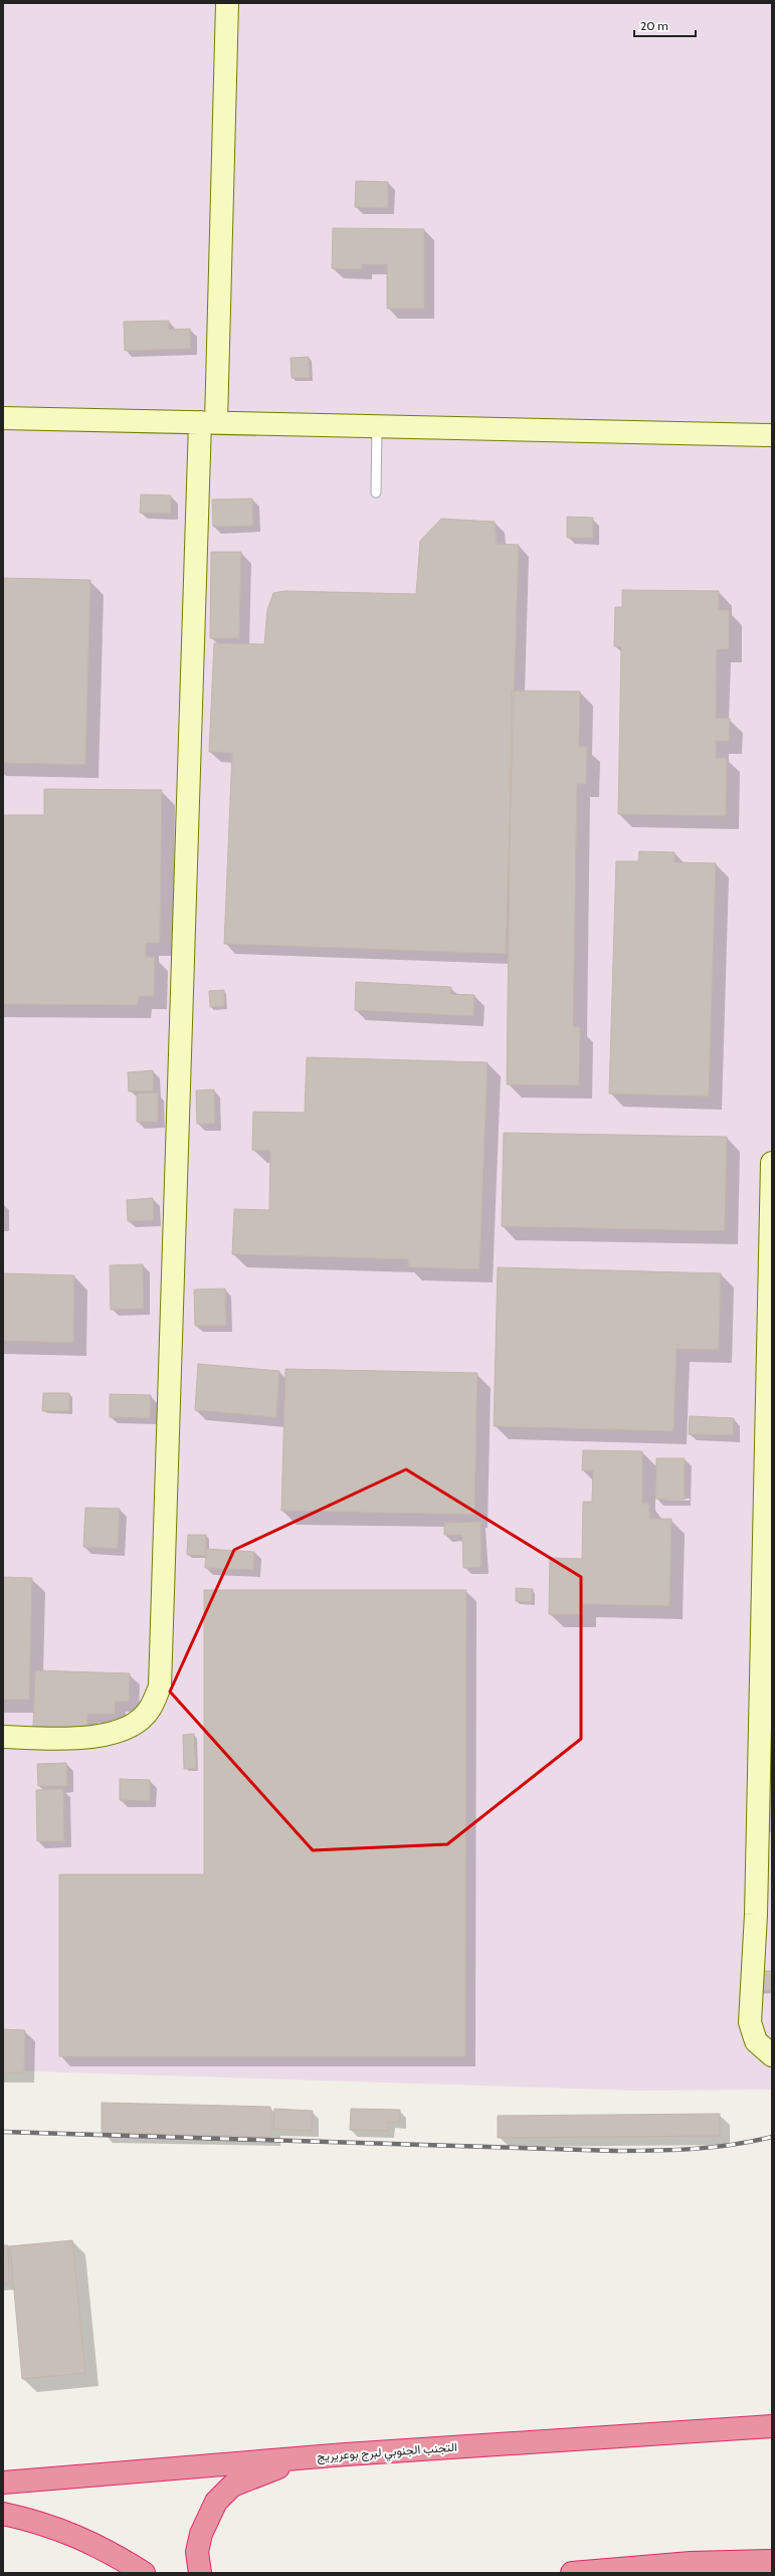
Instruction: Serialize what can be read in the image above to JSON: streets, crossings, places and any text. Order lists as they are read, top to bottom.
{
  "streets": {
    "highway": ["التجنب الجنوبي لبرج بوعريريج"]
  },
  "scale_bar": "20 m"
}
